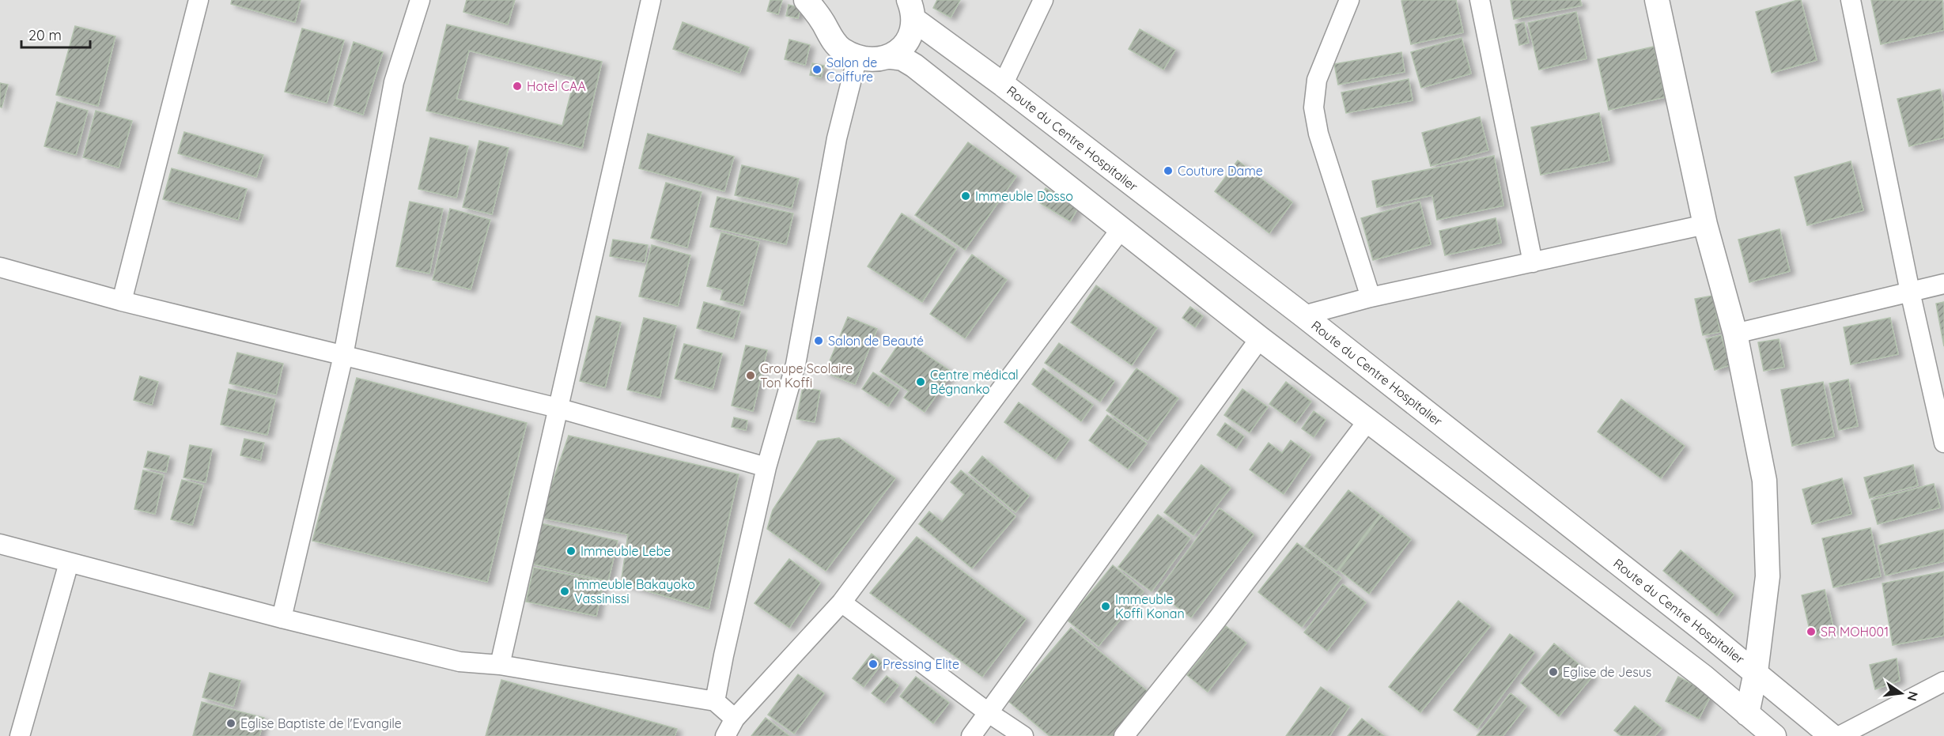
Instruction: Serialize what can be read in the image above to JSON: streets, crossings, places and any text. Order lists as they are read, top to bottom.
{
  "streets": {
    "street": ["Route du Centre Hospitalier"]
  },
  "places": [
    "Salon de Coiffure",
    "Hotel CAA",
    "Couture Dame",
    "Immeuble Dosso",
    "Salon de Beauté",
    "Groupe Scolaire Ton Koffi",
    "Centre médical Bégnanko",
    "Immeuble Lebe",
    "Immeuble Bakayoko Vassinissi",
    "Immeuble Koffi Konan",
    "SR MOH001",
    "Pressing Elite",
    "Eglise de Jesus",
    "Eglise Baptiste de l'Evangile"
  ],
  "scale_bar": "20 m",
  "north": "right"
}
